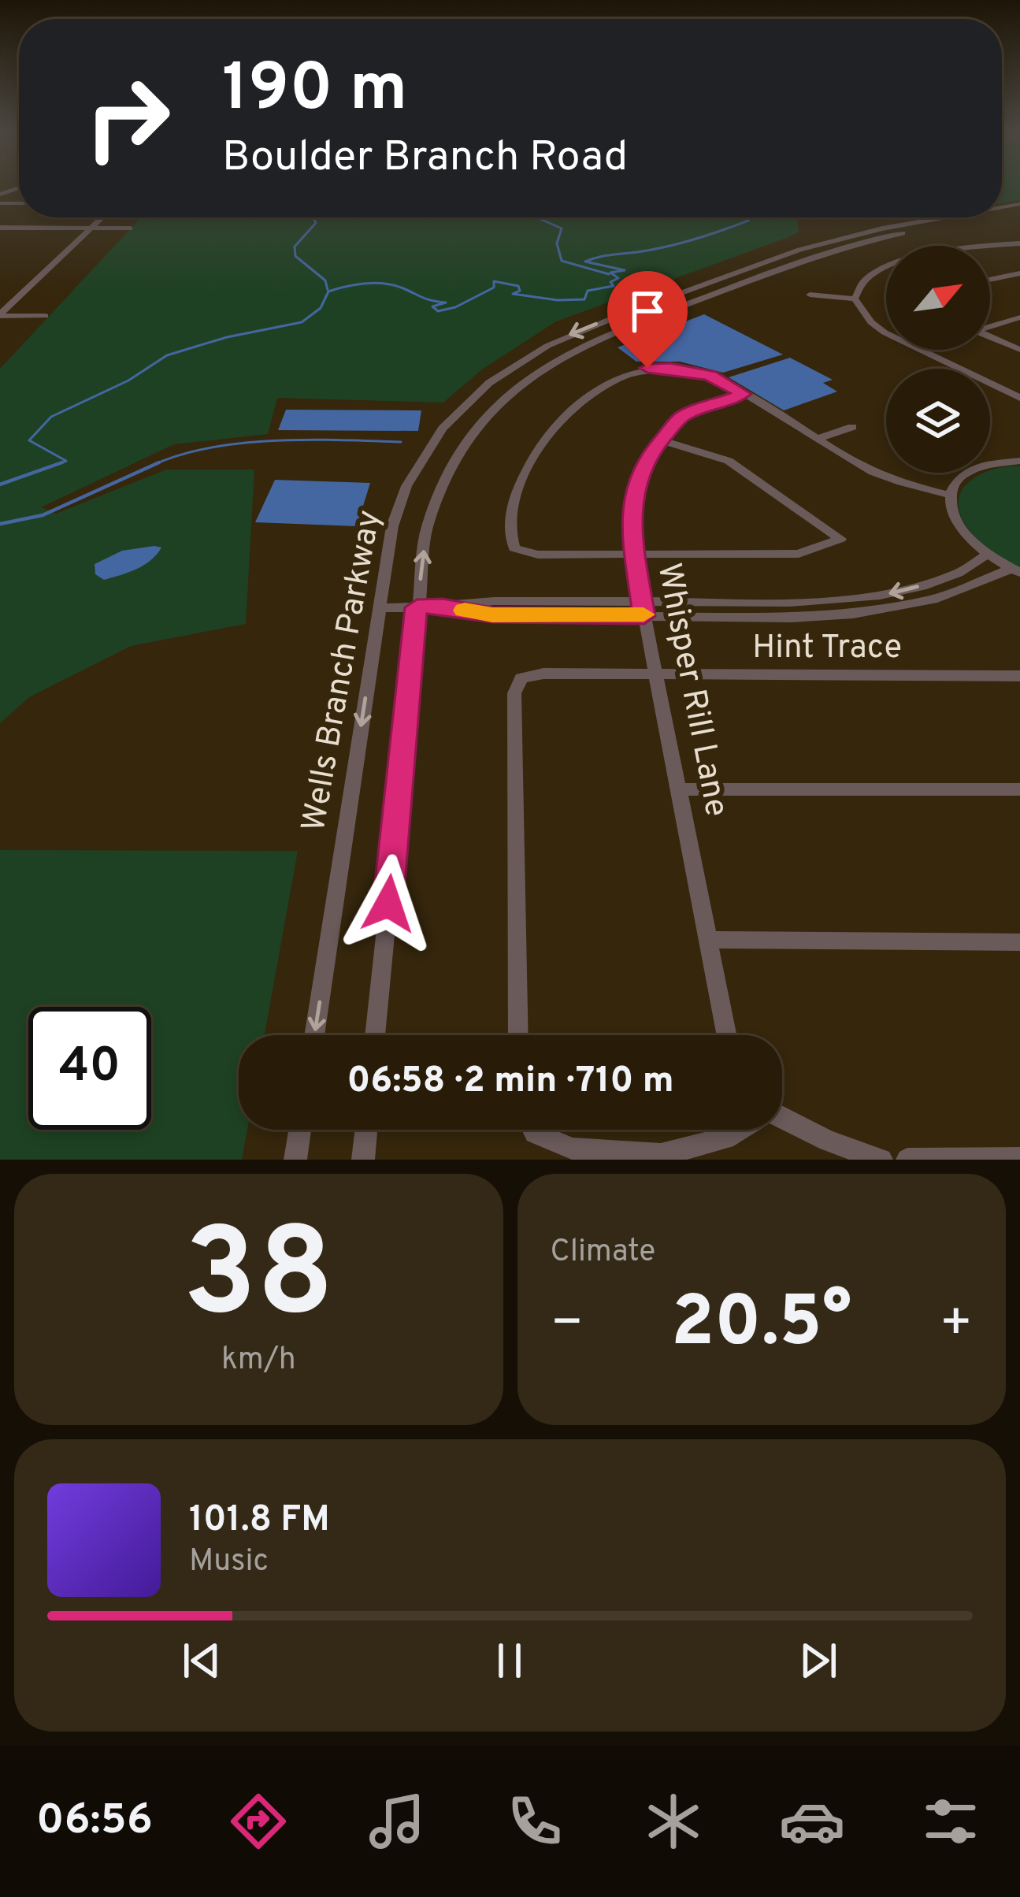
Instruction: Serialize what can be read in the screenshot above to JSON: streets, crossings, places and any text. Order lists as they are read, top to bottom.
{
  "streets": {
    "street": ["Hint Trace", "Wells Branch Parkway", "Whisper Rill Lane"]
  },
  "crossings": [
    ["Hint Trace", "Whisper Rill Lane"]
  ],
  "north": "top right",
  "page": {
    "turn": ["190 m", "Boulder Branch Road"],
    "limit": "40",
    "trip": "06:58 · 2 min · 710 m",
    "tile": [
      ["38", "km/h"],
      "Climate"
    ],
    "heat": ["−", "20.5°", "+"],
    "song": ["101.8 FM", "Music"],
    "tabs": "06:56"
  }
}
